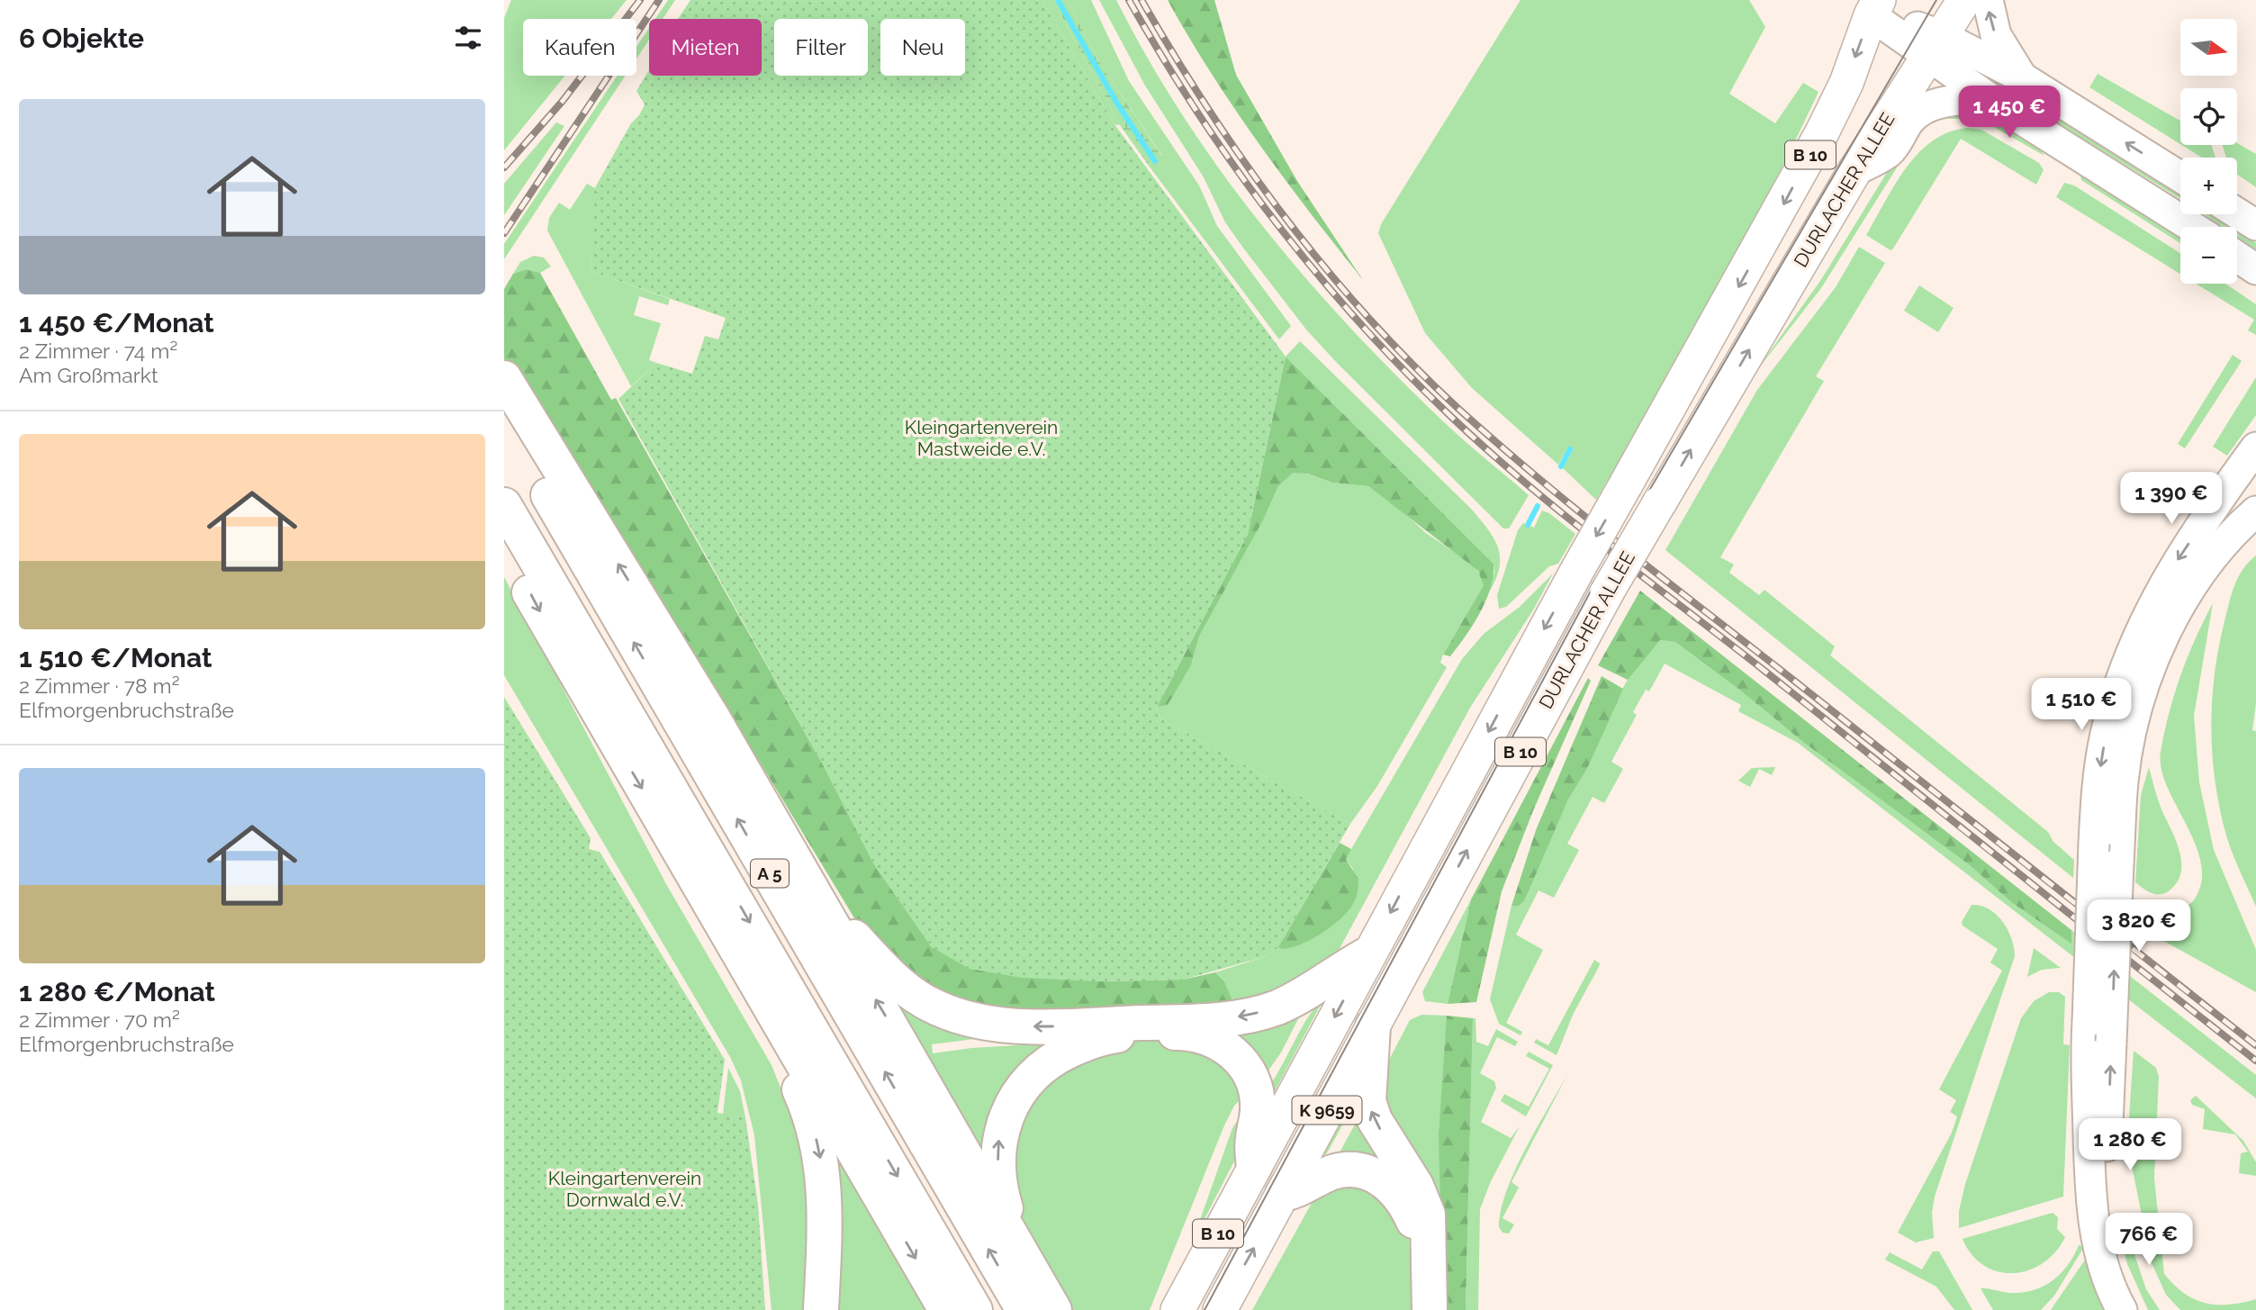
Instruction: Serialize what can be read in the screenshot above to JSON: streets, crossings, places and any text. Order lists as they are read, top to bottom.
{
  "streets": {
    "highway": ["A 5"],
    "main road": ["B 10", "DURLACHER ALLEE", "K 9659"]
  },
  "parks": ["Kleingartenverein Mastweide e.V.", "Kleingartenverein Dornwald e.V."],
  "north": "right",
  "page": {
    "heading": "6 Objekte",
    "map_buttons": ["+", "−"],
    "chip": [
      "Kaufen",
      "Mieten",
      "Filter",
      "Neu"
    ],
    "list": [
      {
        "name": "1 450 €/Monat",
        "note": "2 Zimmer · 74 m² · Am Großmarkt"
      },
      {
        "name": "1 510 €/Monat",
        "note": "2 Zimmer · 78 m² · Elfmorgenbruchstraße"
      },
      {
        "name": "1 280 €/Monat",
        "note": "2 Zimmer · 70 m² · Elfmorgenbruchstraße"
      }
    ],
    "price": [
      "1 450 €",
      "1 390 €",
      "1 510 €",
      "3 820 €",
      "1 280 €",
      "766 €"
    ]
  }
}
